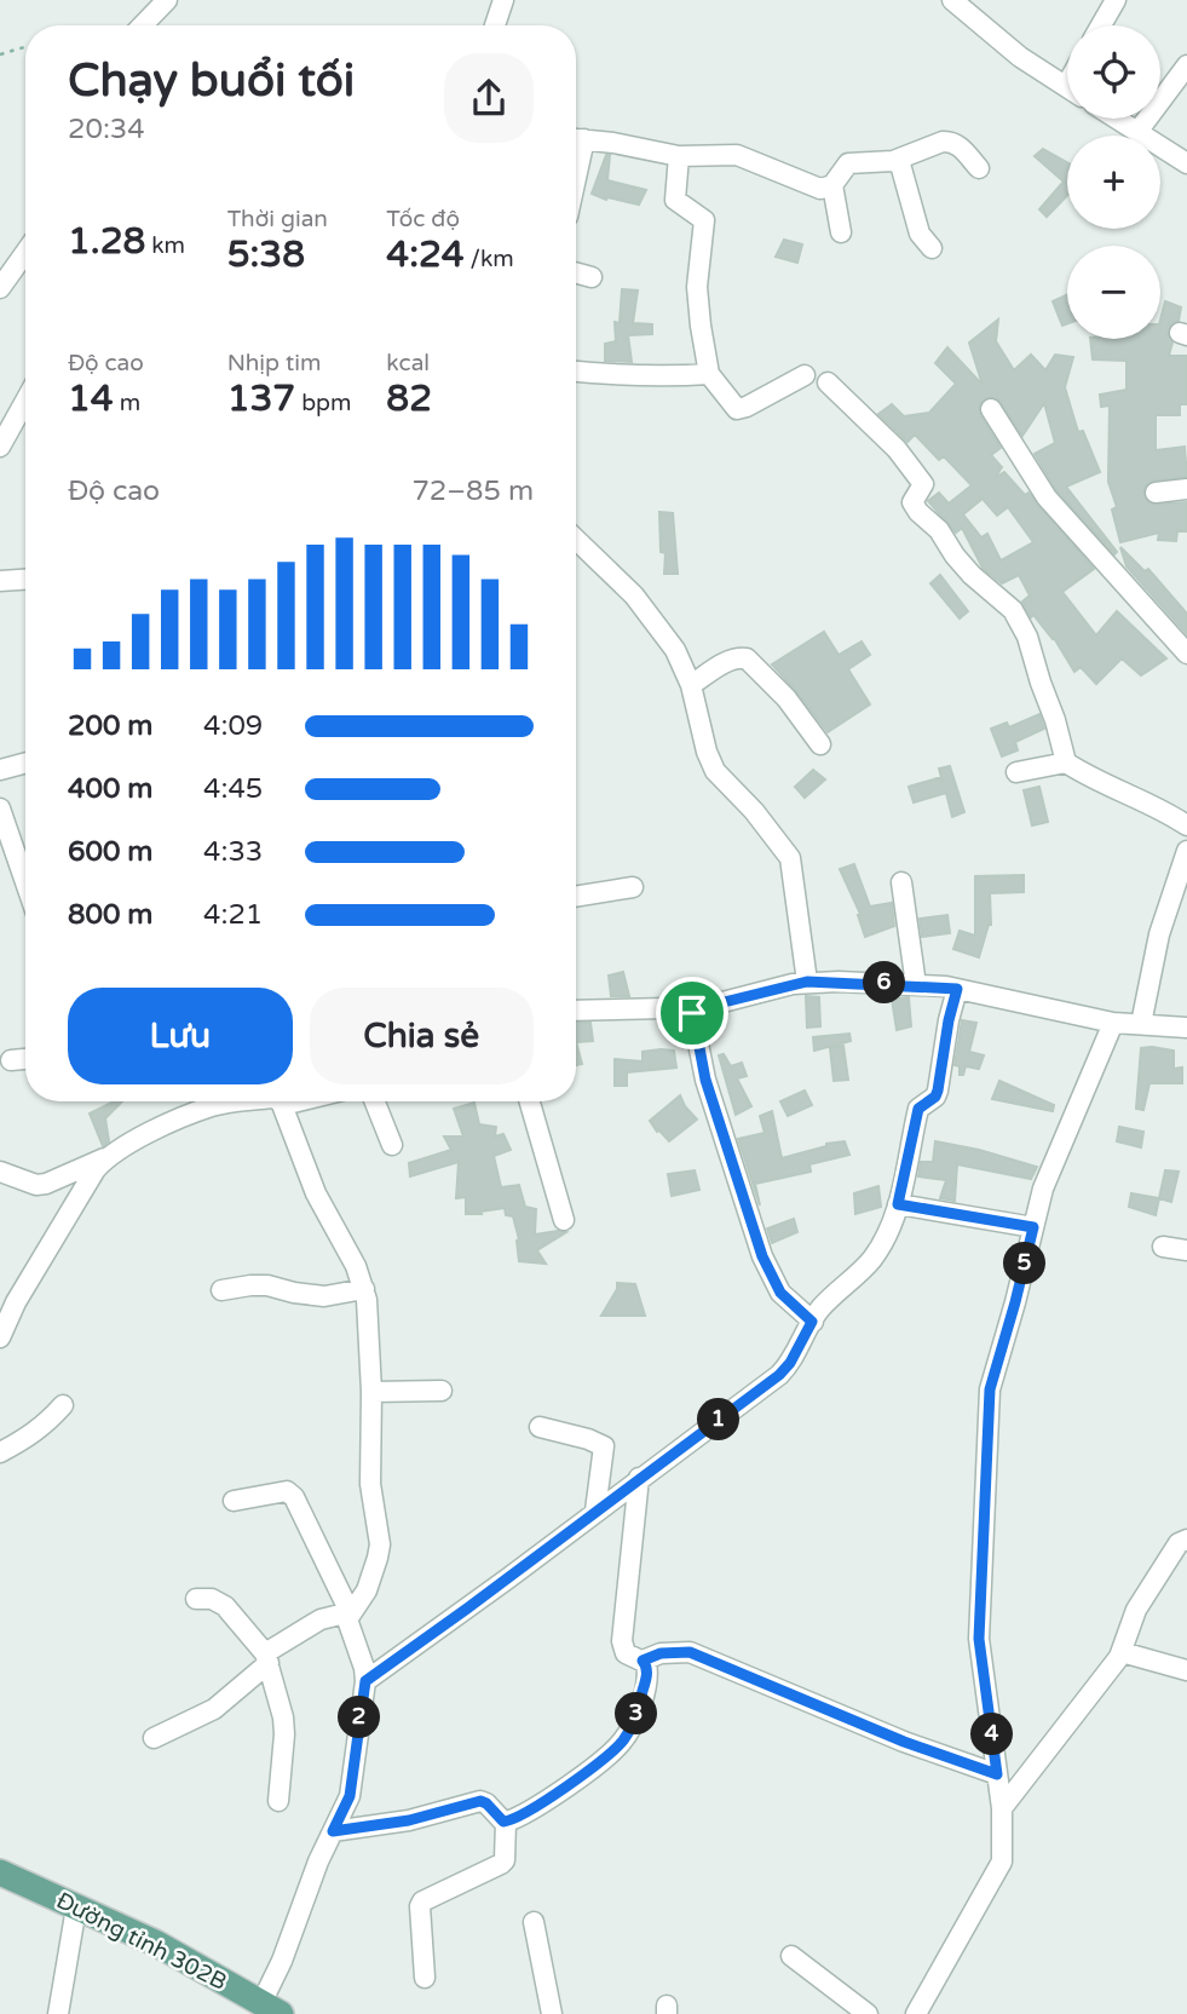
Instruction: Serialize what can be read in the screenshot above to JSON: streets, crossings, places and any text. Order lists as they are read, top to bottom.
{
  "streets": {
    "main road": ["Đường tỉnh 302B"]
  },
  "page": {
    "map_buttons": ["+", "−"],
    "heading": ["Chạy buổi tối", "20:34"],
    "stats": [
      ["1.28 km"],
      ["Thời gian", "5:38"],
      ["Tốc độ", "4:24 /km"],
      ["Độ cao", "14 m"],
      ["Nhịp tim", "137 bpm"],
      ["kcal", "82"]
    ],
    "chart": ["Độ cao", "72–85 m"],
    "list": [
      {
        "name": "200 m",
        "note": "4:09"
      },
      {
        "name": "400 m",
        "note": "4:45"
      },
      {
        "name": "600 m",
        "note": "4:33"
      },
      {
        "name": "800 m",
        "note": "4:21"
      }
    ],
    "pins": [
      "6",
      "5",
      "1",
      "3",
      "2",
      "4"
    ],
    "buttons": ["Lưu", "Chia sẻ"]
  }
}
